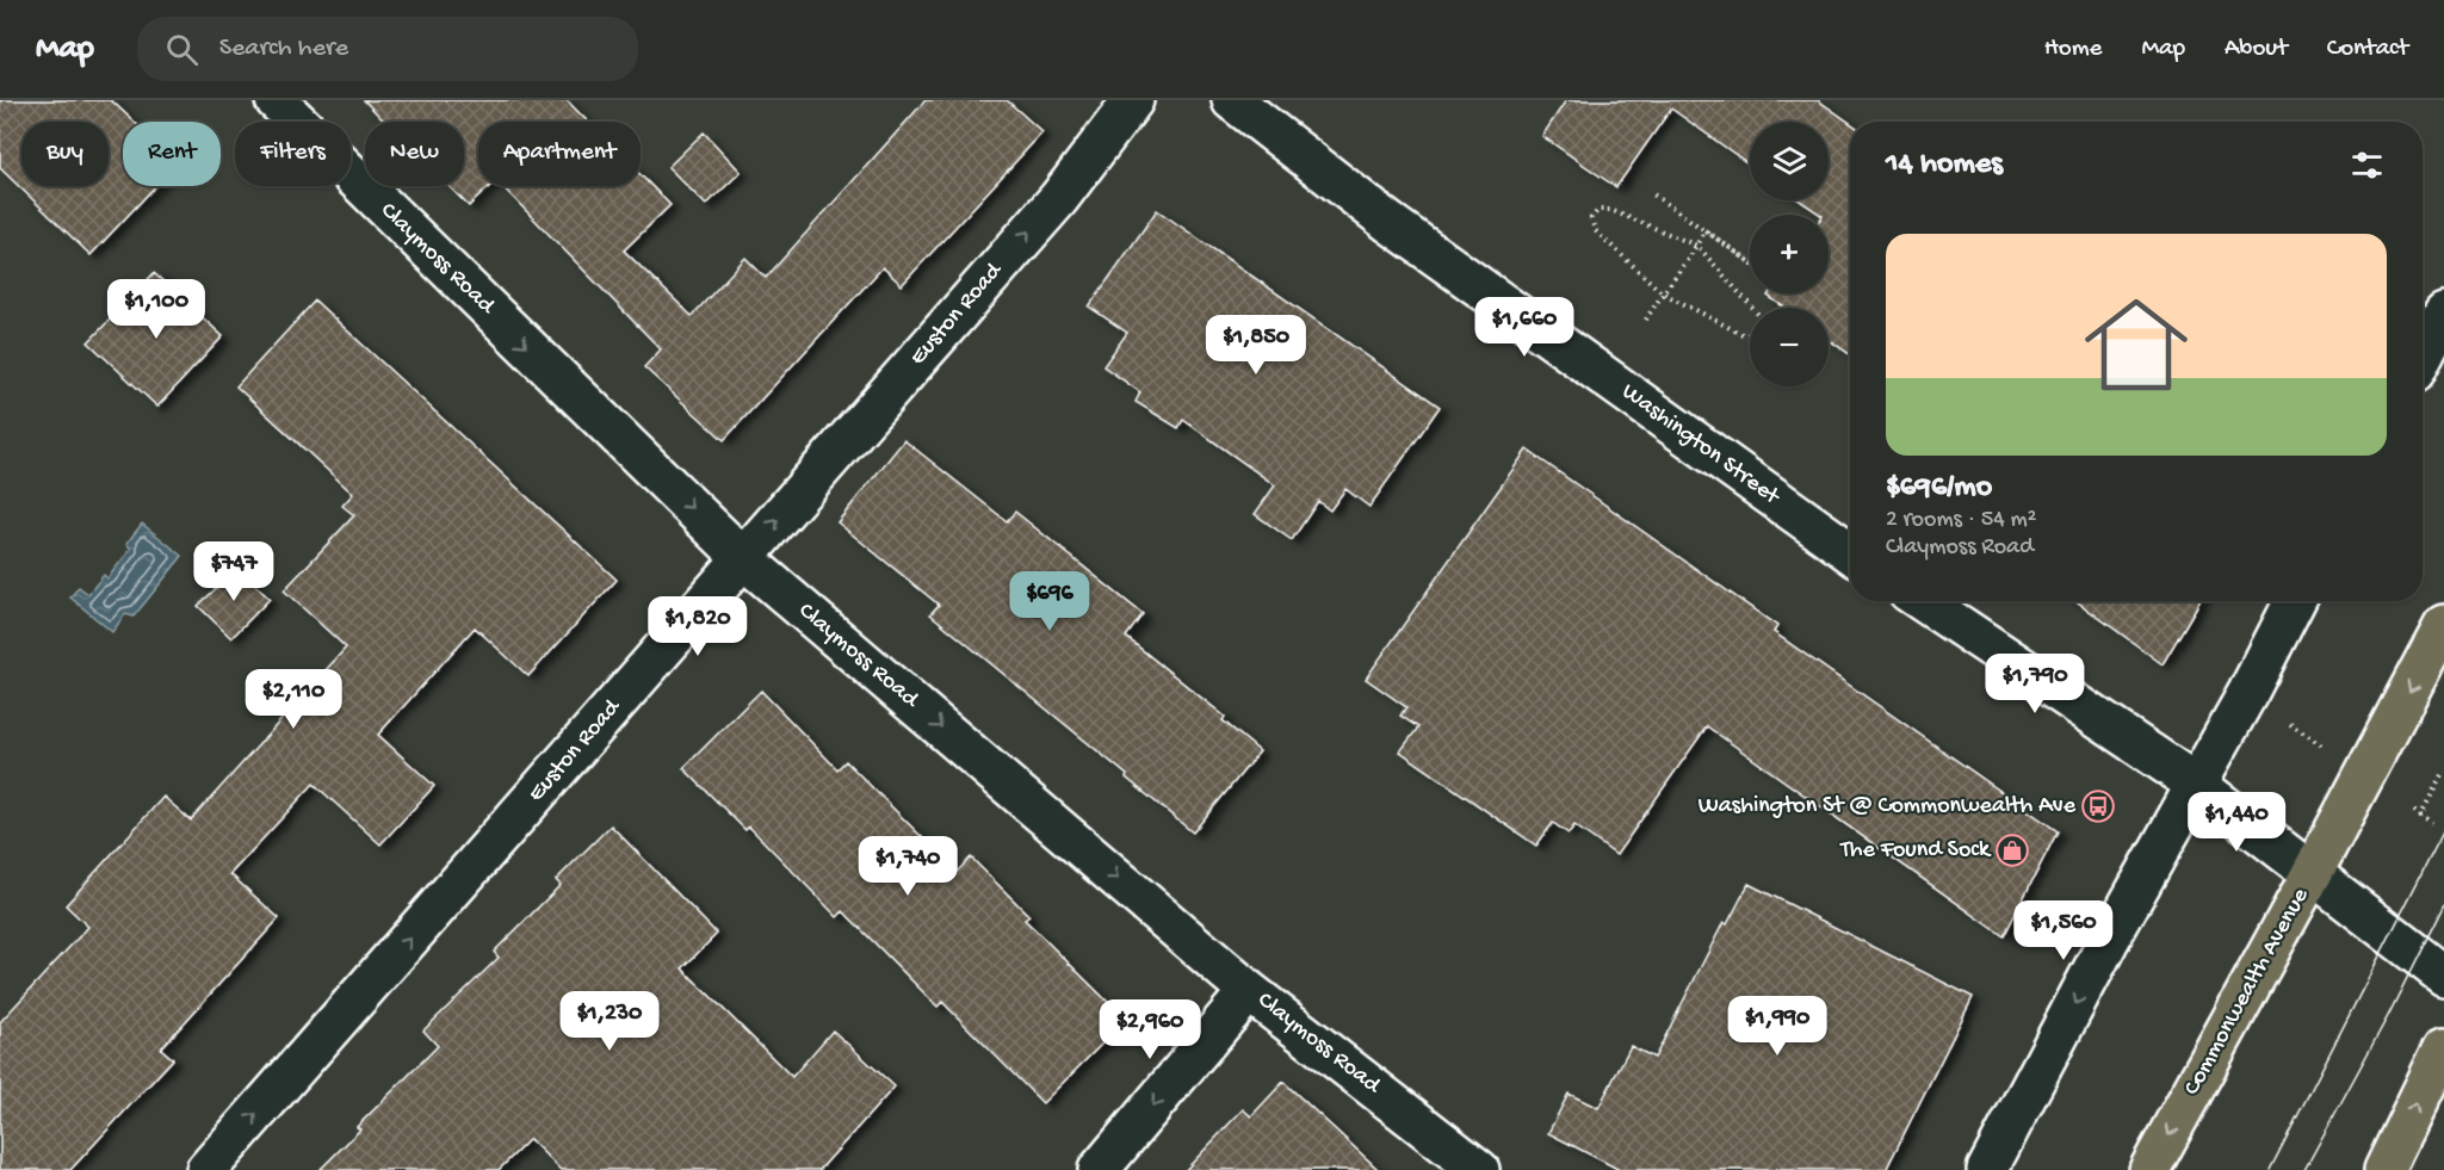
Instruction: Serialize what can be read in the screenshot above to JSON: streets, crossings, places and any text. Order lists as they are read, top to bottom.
{
  "streets": {
    "main road": ["Commonwealth Avenue"],
    "street": ["Claymoss Road", "Euston Road", "Washington Street"]
  },
  "crossings": [
    ["Claymoss Road", "Euston Road"]
  ],
  "one_way": ["Claymoss Road", "Euston Road", "Commonwealth Avenue"],
  "places": {
    "bus stop": ["Washington St @ Commonwealth Ave"],
    "shop": ["The Found Sock"]
  },
  "page": {
    "header": "Map",
    "search": "Search here",
    "nav": [
      "Home",
      "Map",
      "About",
      "Contact"
    ],
    "map_buttons": ["+", "−"],
    "chip": [
      "Buy",
      "Rent",
      "Filters",
      "New",
      "Apartment"
    ],
    "heading": "14 homes",
    "list": [
      {
        "name": "$696/mo",
        "note": "2 rooms · 54 m² · Claymoss Road"
      }
    ],
    "price": [
      "$1,100",
      "$1,660",
      "$1,850",
      "$747",
      "$696",
      "$1,820",
      "$1,790",
      "$2,110",
      "$1,440",
      "$1,740",
      "$1,560",
      "$1,230",
      "$1,990",
      "$2,960"
    ]
  }
}
